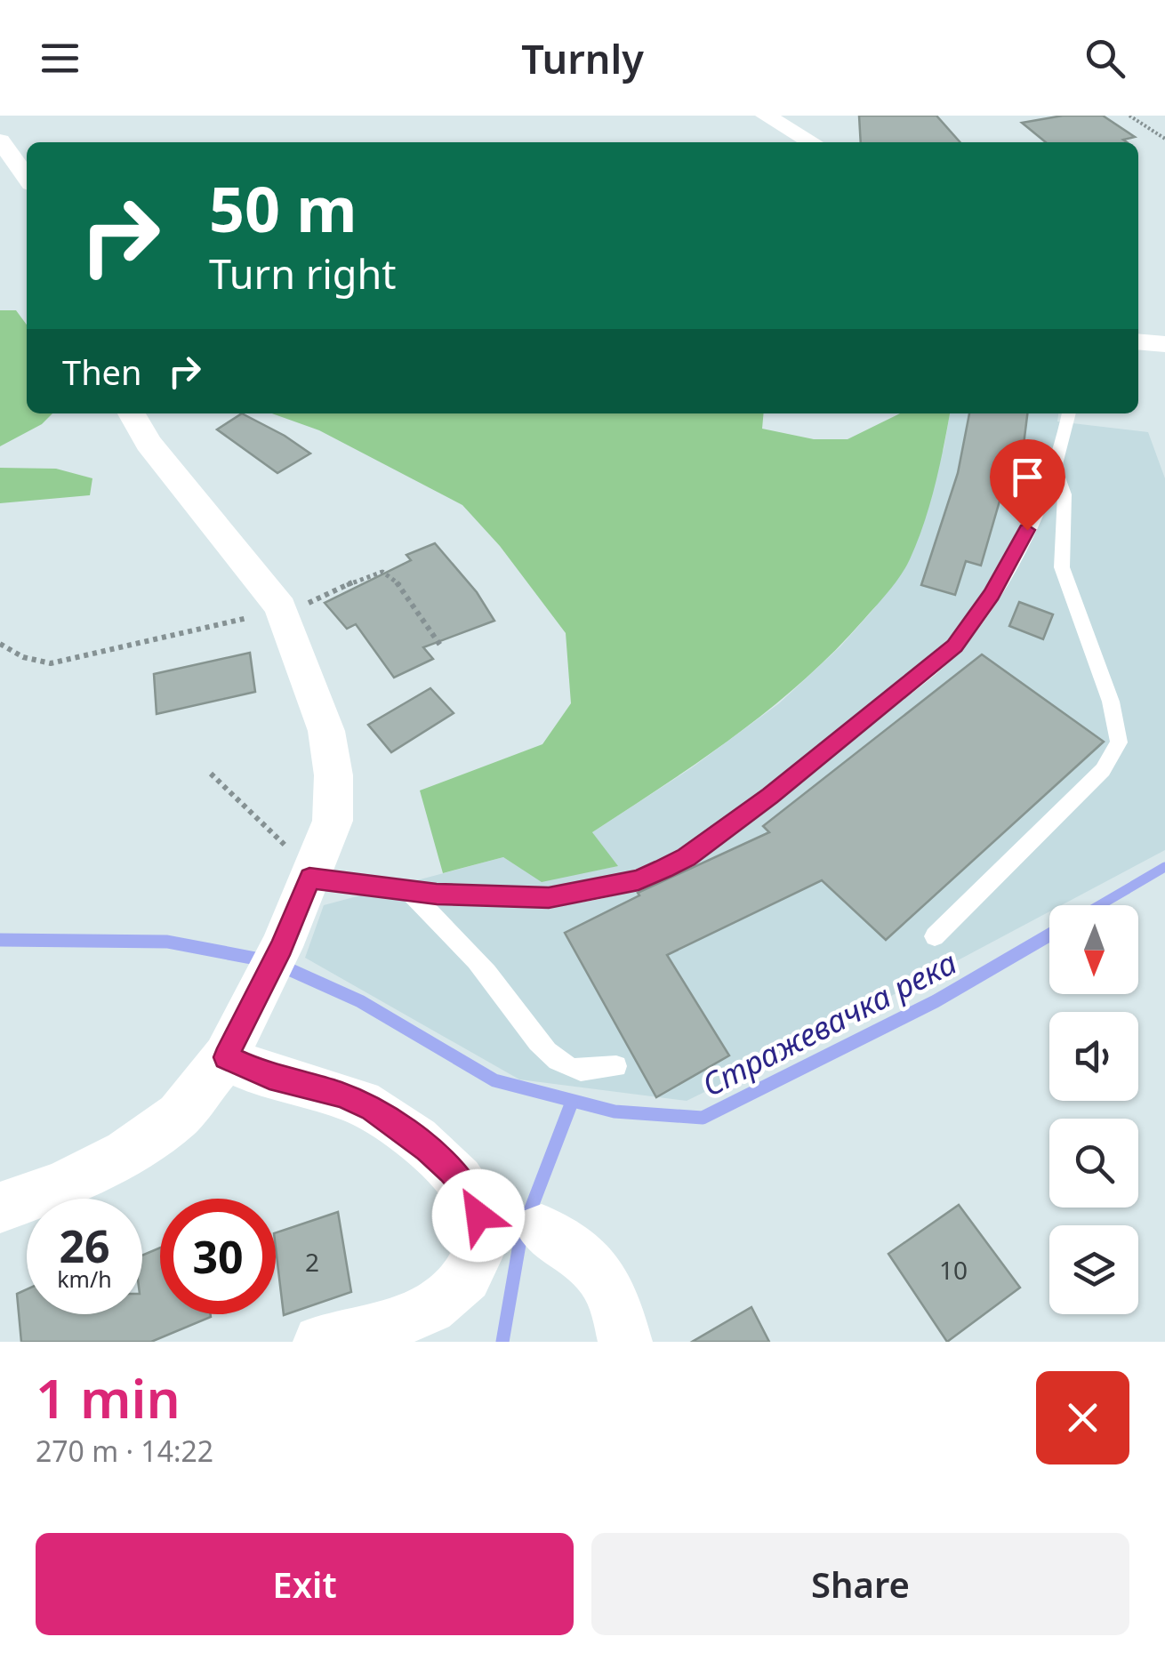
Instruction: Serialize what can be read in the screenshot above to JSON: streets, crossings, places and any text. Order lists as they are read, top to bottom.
{
  "water": ["Стражевачка река"],
  "house_numbers": ["2", "10"],
  "north": "bottom",
  "page": {
    "header": "Turnly",
    "turn": ["50 m", "Turn right"],
    "then": "Then",
    "speed": "26 km/h",
    "limit": "30",
    "heading": ["1 min", "270 m · 14:22"],
    "buttons": ["Exit", "Share"]
  }
}
